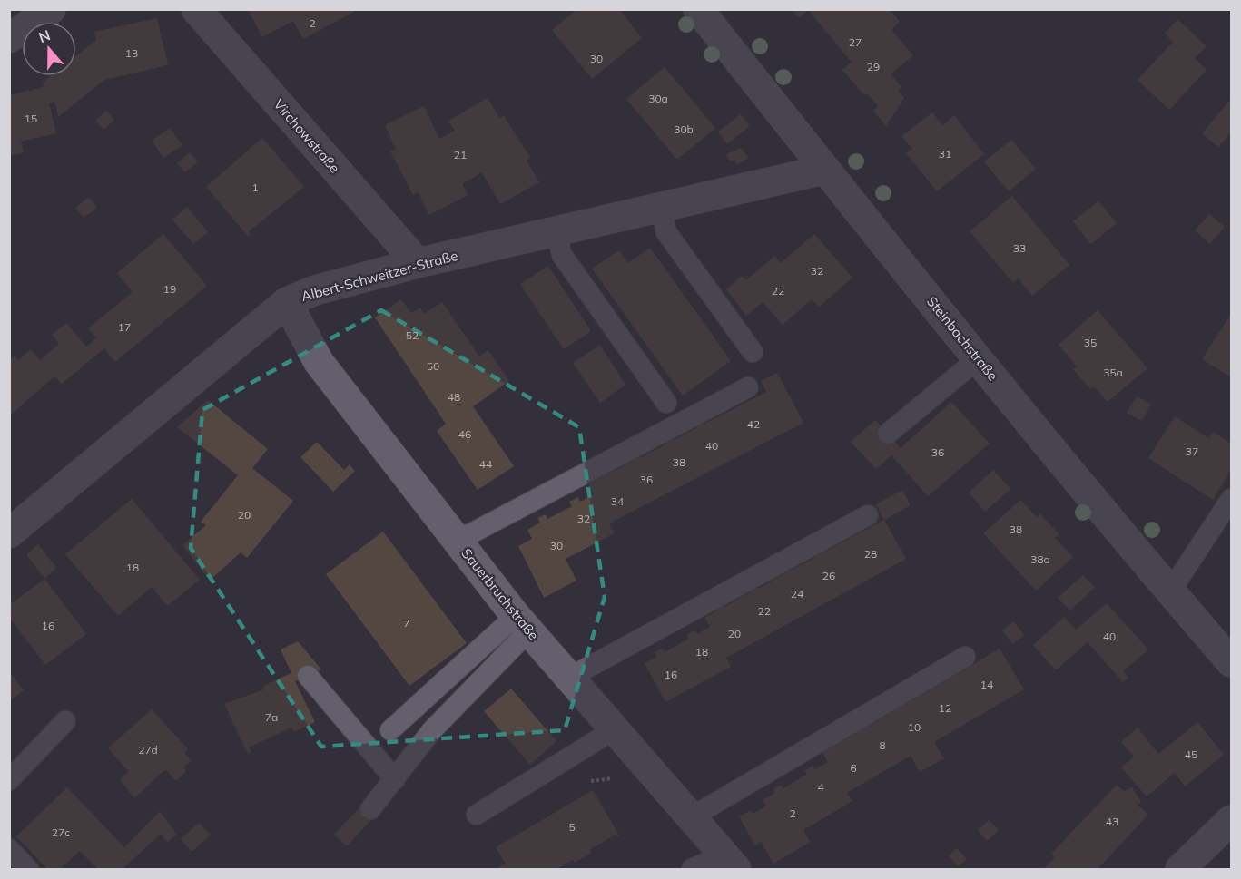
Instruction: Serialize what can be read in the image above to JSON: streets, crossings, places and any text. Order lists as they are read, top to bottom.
{
  "streets": {
    "street": [
      "Virchowstraße",
      "Albert-Schweitzer-Straße",
      "Steinbachstraße",
      "Sauerbruchstraße"
    ]
  },
  "crossings": [
    ["Virchowstraße", "Albert-Schweitzer-Straße"],
    ["Albert-Schweitzer-Straße", "Steinbachstraße"],
    ["Albert-Schweitzer-Straße", "Sauerbruchstraße"]
  ],
  "house_numbers": [
    "2",
    "27",
    "13",
    "30",
    "29",
    "30a",
    "15",
    "30b",
    "31",
    "21",
    "1",
    "33",
    "32",
    "19",
    "22",
    "17",
    "52",
    "35",
    "50",
    "35a",
    "48",
    "42",
    "46",
    "40",
    "37",
    "36",
    "38",
    "44",
    "36",
    "34",
    "20",
    "32",
    "38",
    "30",
    "28",
    "38a",
    "18",
    "26",
    "24",
    "22",
    "7",
    "16",
    "20",
    "40",
    "18",
    "16",
    "14",
    "12",
    "7a",
    "10",
    "8",
    "27d",
    "45",
    "6",
    "4",
    "2",
    "43",
    "5",
    "27c"
  ],
  "north": "top"
}
